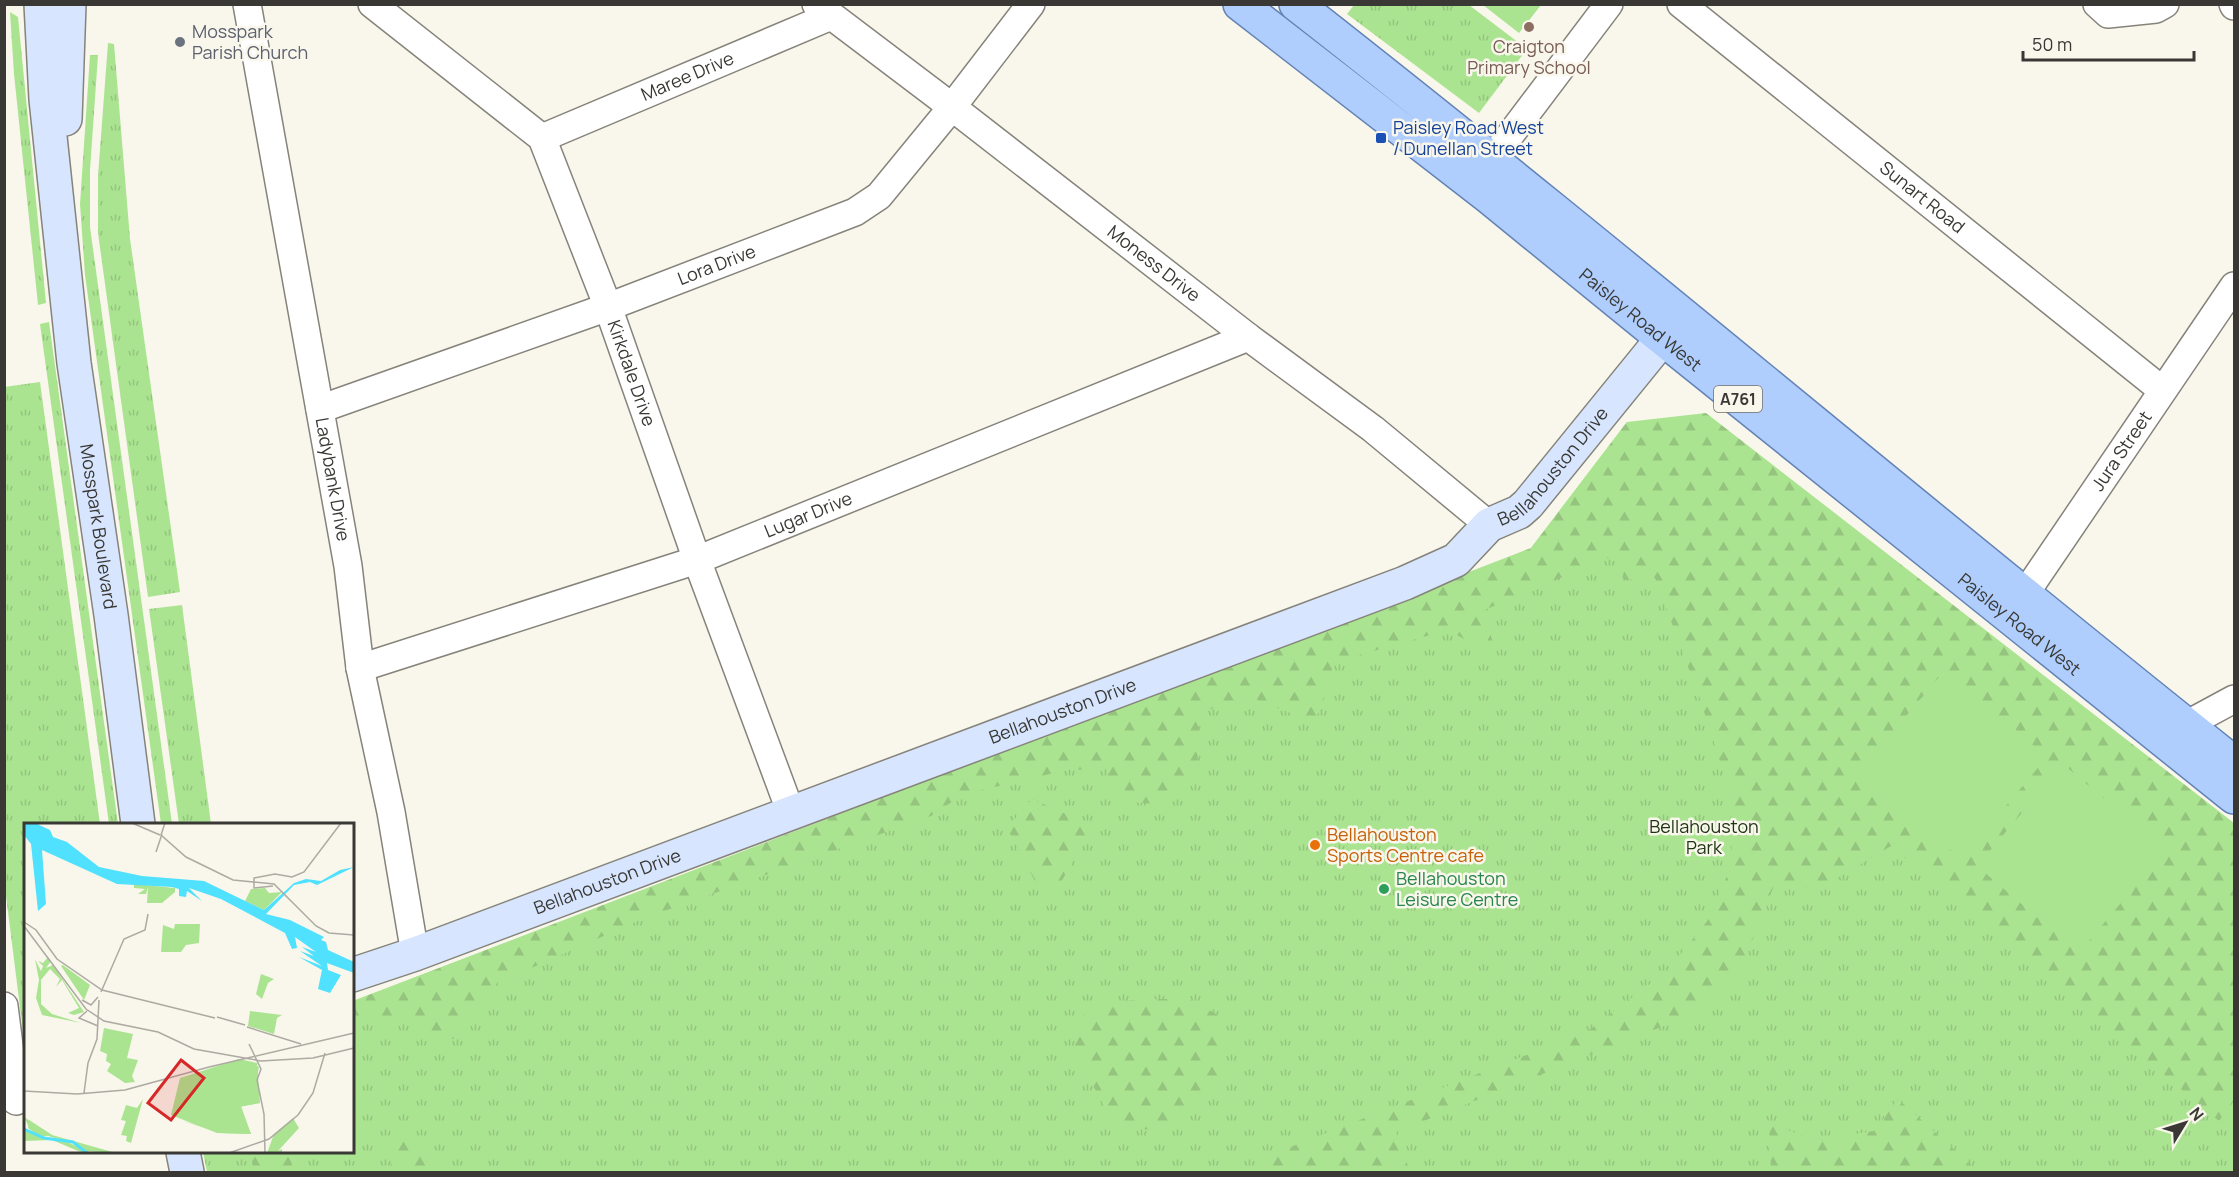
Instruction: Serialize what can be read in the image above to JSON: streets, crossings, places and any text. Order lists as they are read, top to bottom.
{
  "streets": {
    "main road": ["Paisley Road West", "A761"],
    "street": [
      "Maree Drive",
      "Sunart Road",
      "Moness Drive",
      "Lora Drive",
      "Kirkdale Drive",
      "Jura Street",
      "Bellahouston Drive",
      "Ladybank Drive",
      "Lugar Drive",
      "Mosspark Boulevard"
    ]
  },
  "crossings": [
    ["Maree Drive", "Moness Drive"],
    ["Maree Drive", "Kirkdale Drive"],
    ["Sunart Road", "Jura Street"],
    ["Moness Drive", "Lora Drive"],
    ["Moness Drive", "Bellahouston Drive"],
    ["Moness Drive", "Lugar Drive"],
    ["Lora Drive", "Kirkdale Drive"],
    ["Lora Drive", "Ladybank Drive"],
    ["Paisley Road West", "Jura Street"],
    ["Paisley Road West", "Bellahouston Drive"],
    ["Kirkdale Drive", "Bellahouston Drive"],
    ["Kirkdale Drive", "Lugar Drive"],
    ["Bellahouston Drive", "Ladybank Drive"],
    ["Ladybank Drive", "Lugar Drive"]
  ],
  "parks": ["Bellahouston Park"],
  "places": {
    "other": [
      "Craigton Primary School",
      "Mosspark Parish Church",
      "Bellahouston Sports Centre cafe",
      "Bellahouston Leisure Centre"
    ],
    "transit": ["Paisley Road West / Dunellan Street"]
  },
  "scale_bar": "50 m",
  "north": "top right"
}
